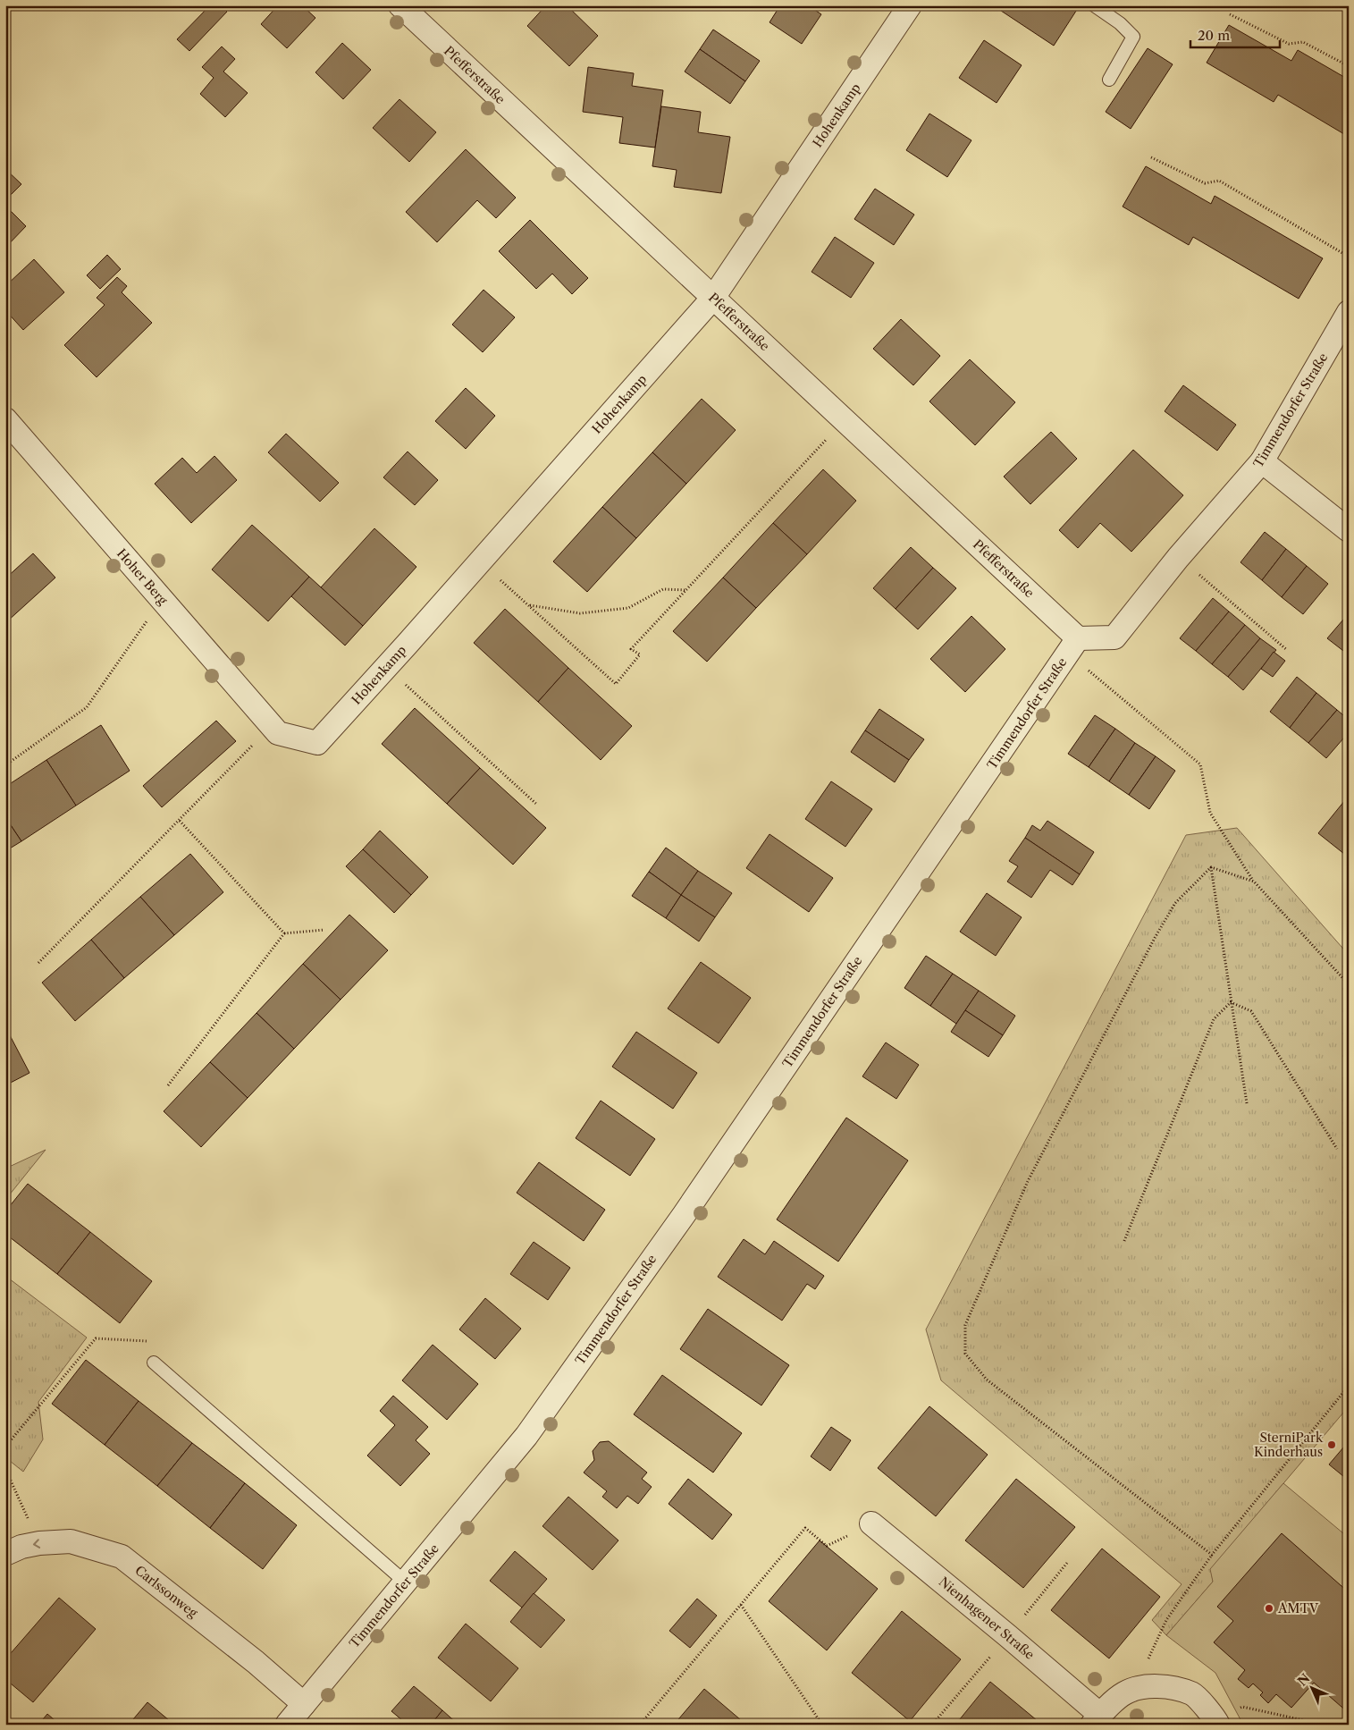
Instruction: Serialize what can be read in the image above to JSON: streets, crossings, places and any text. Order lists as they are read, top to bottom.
{
  "streets": {
    "street": [
      "Pfefferstraße",
      "Hohenkamp",
      "Timmendorfer Straße",
      "Hoher Berg",
      "Carlssonweg",
      "Nienhagener Straße"
    ]
  },
  "crossings": [
    ["Pfefferstraße", "Hohenkamp"],
    ["Pfefferstraße", "Timmendorfer Straße"],
    ["Hohenkamp", "Hoher Berg"],
    ["Timmendorfer Straße", "Carlssonweg"]
  ],
  "places": ["SterniPark Kinderhaus", "AMTV"],
  "scale_bar": "20 m",
  "north": "top left"
}
